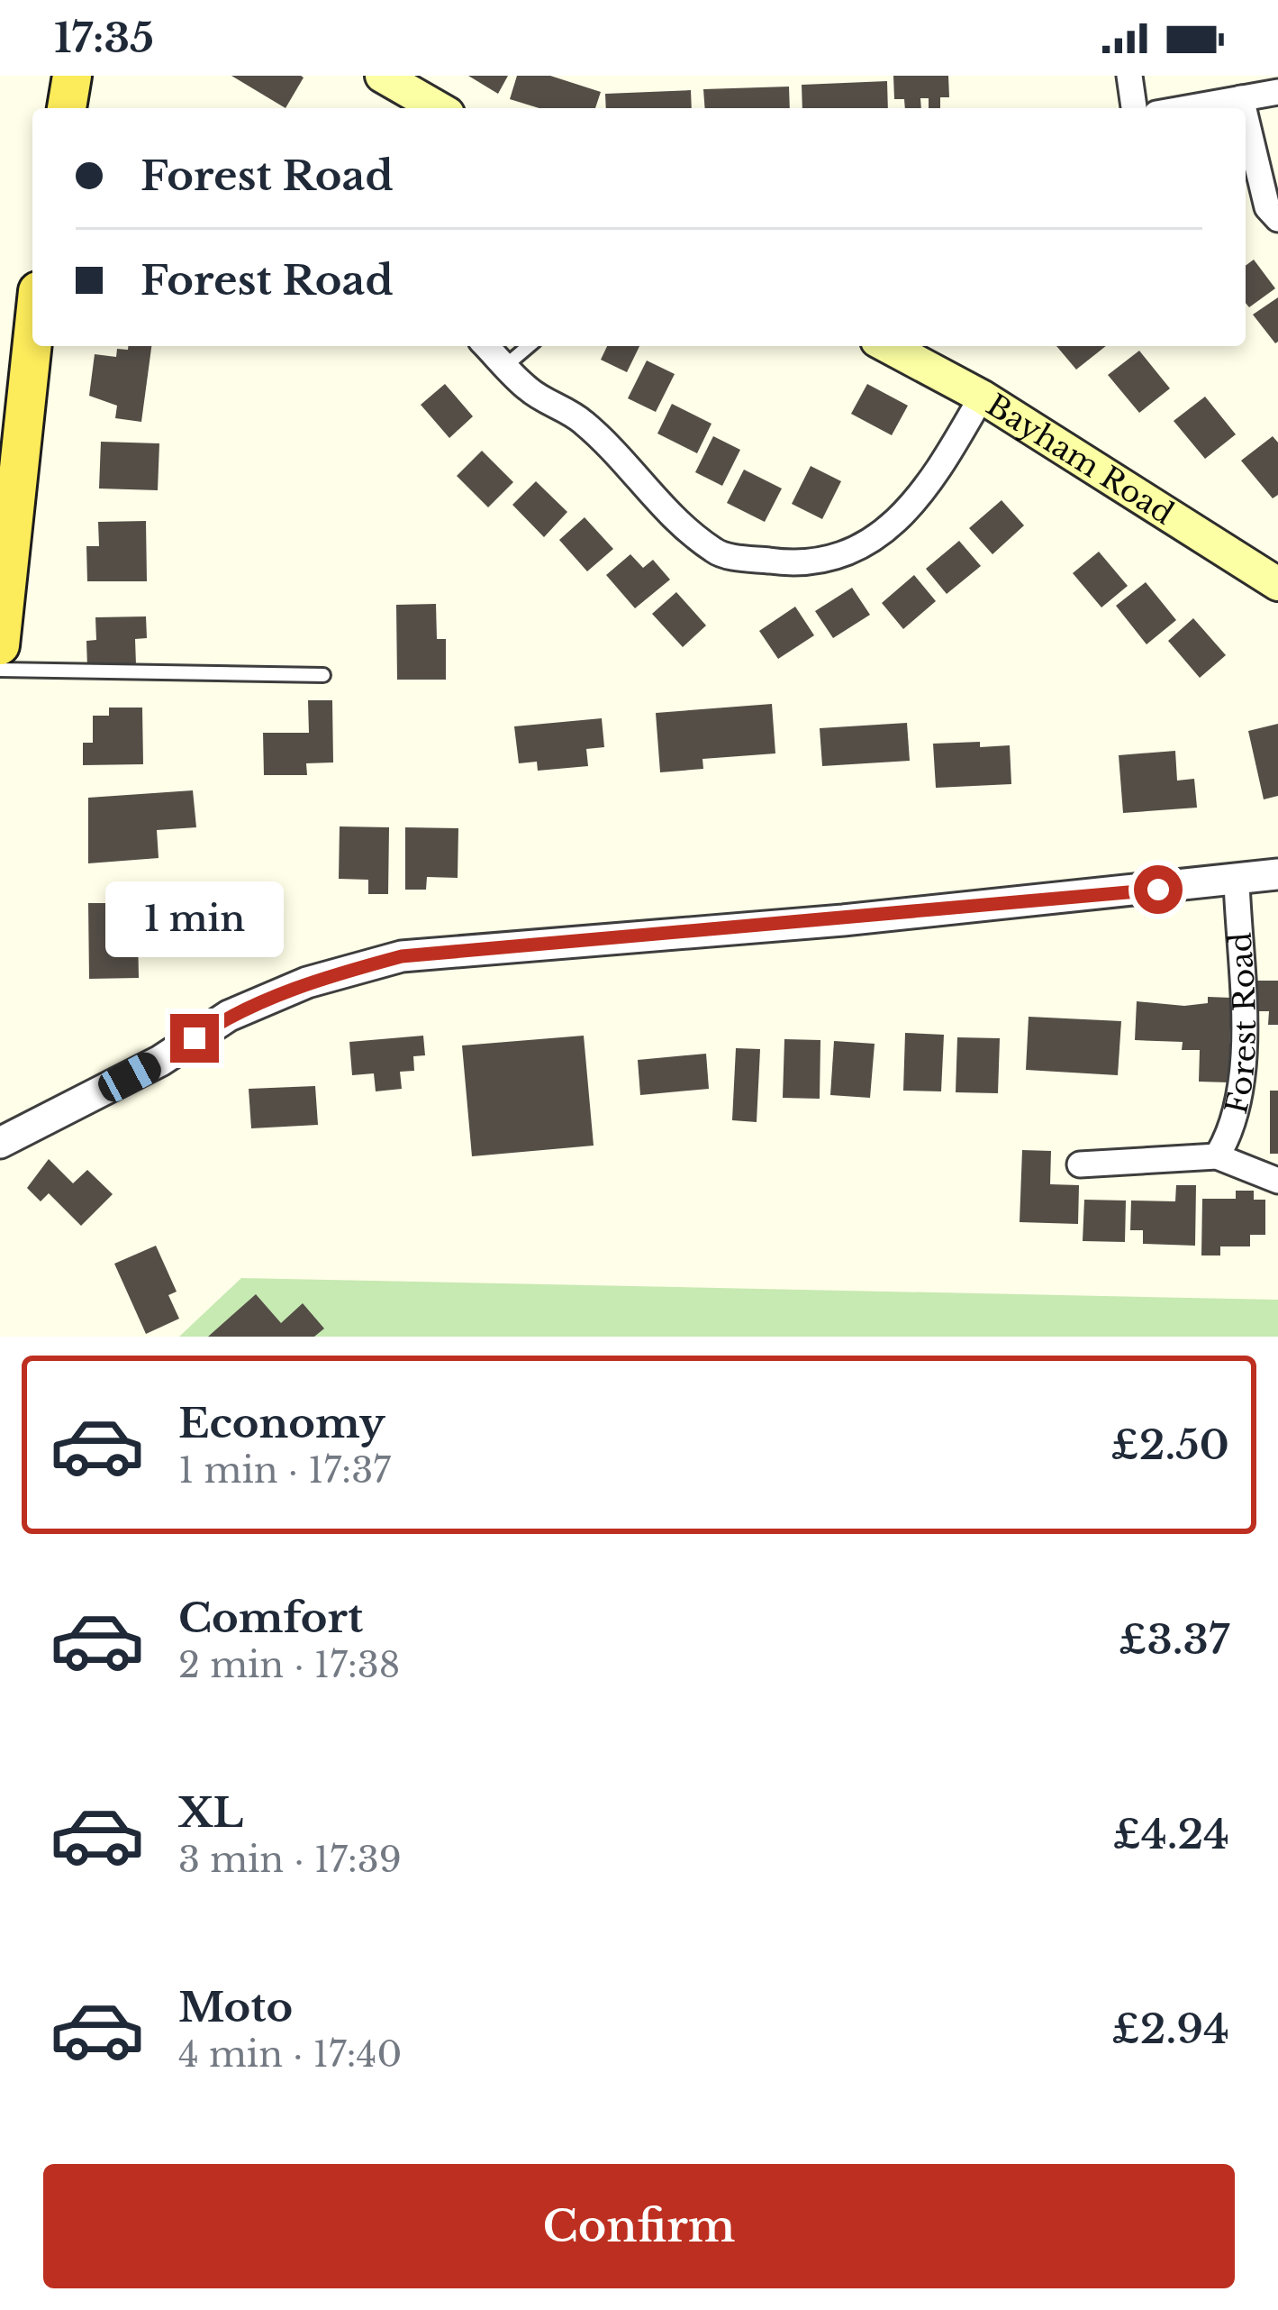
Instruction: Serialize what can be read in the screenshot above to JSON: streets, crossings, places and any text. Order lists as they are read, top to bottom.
{
  "streets": {
    "main road": ["Bayham Road"],
    "street": ["Forest Road"]
  },
  "page": {
    "status": "17:35",
    "banner": ["Forest Road", "Forest Road"],
    "bubble": "1 min",
    "list": [
      {
        "name": "Economy",
        "note": "1 min · 17:37",
        "value": "£2.50"
      },
      {
        "name": "Comfort",
        "note": "2 min · 17:38",
        "value": "£3.37"
      },
      {
        "name": "XL",
        "note": "3 min · 17:39",
        "value": "£4.24"
      },
      {
        "name": "Moto",
        "note": "4 min · 17:40",
        "value": "£2.94"
      }
    ],
    "buttons": "Confirm"
  }
}
